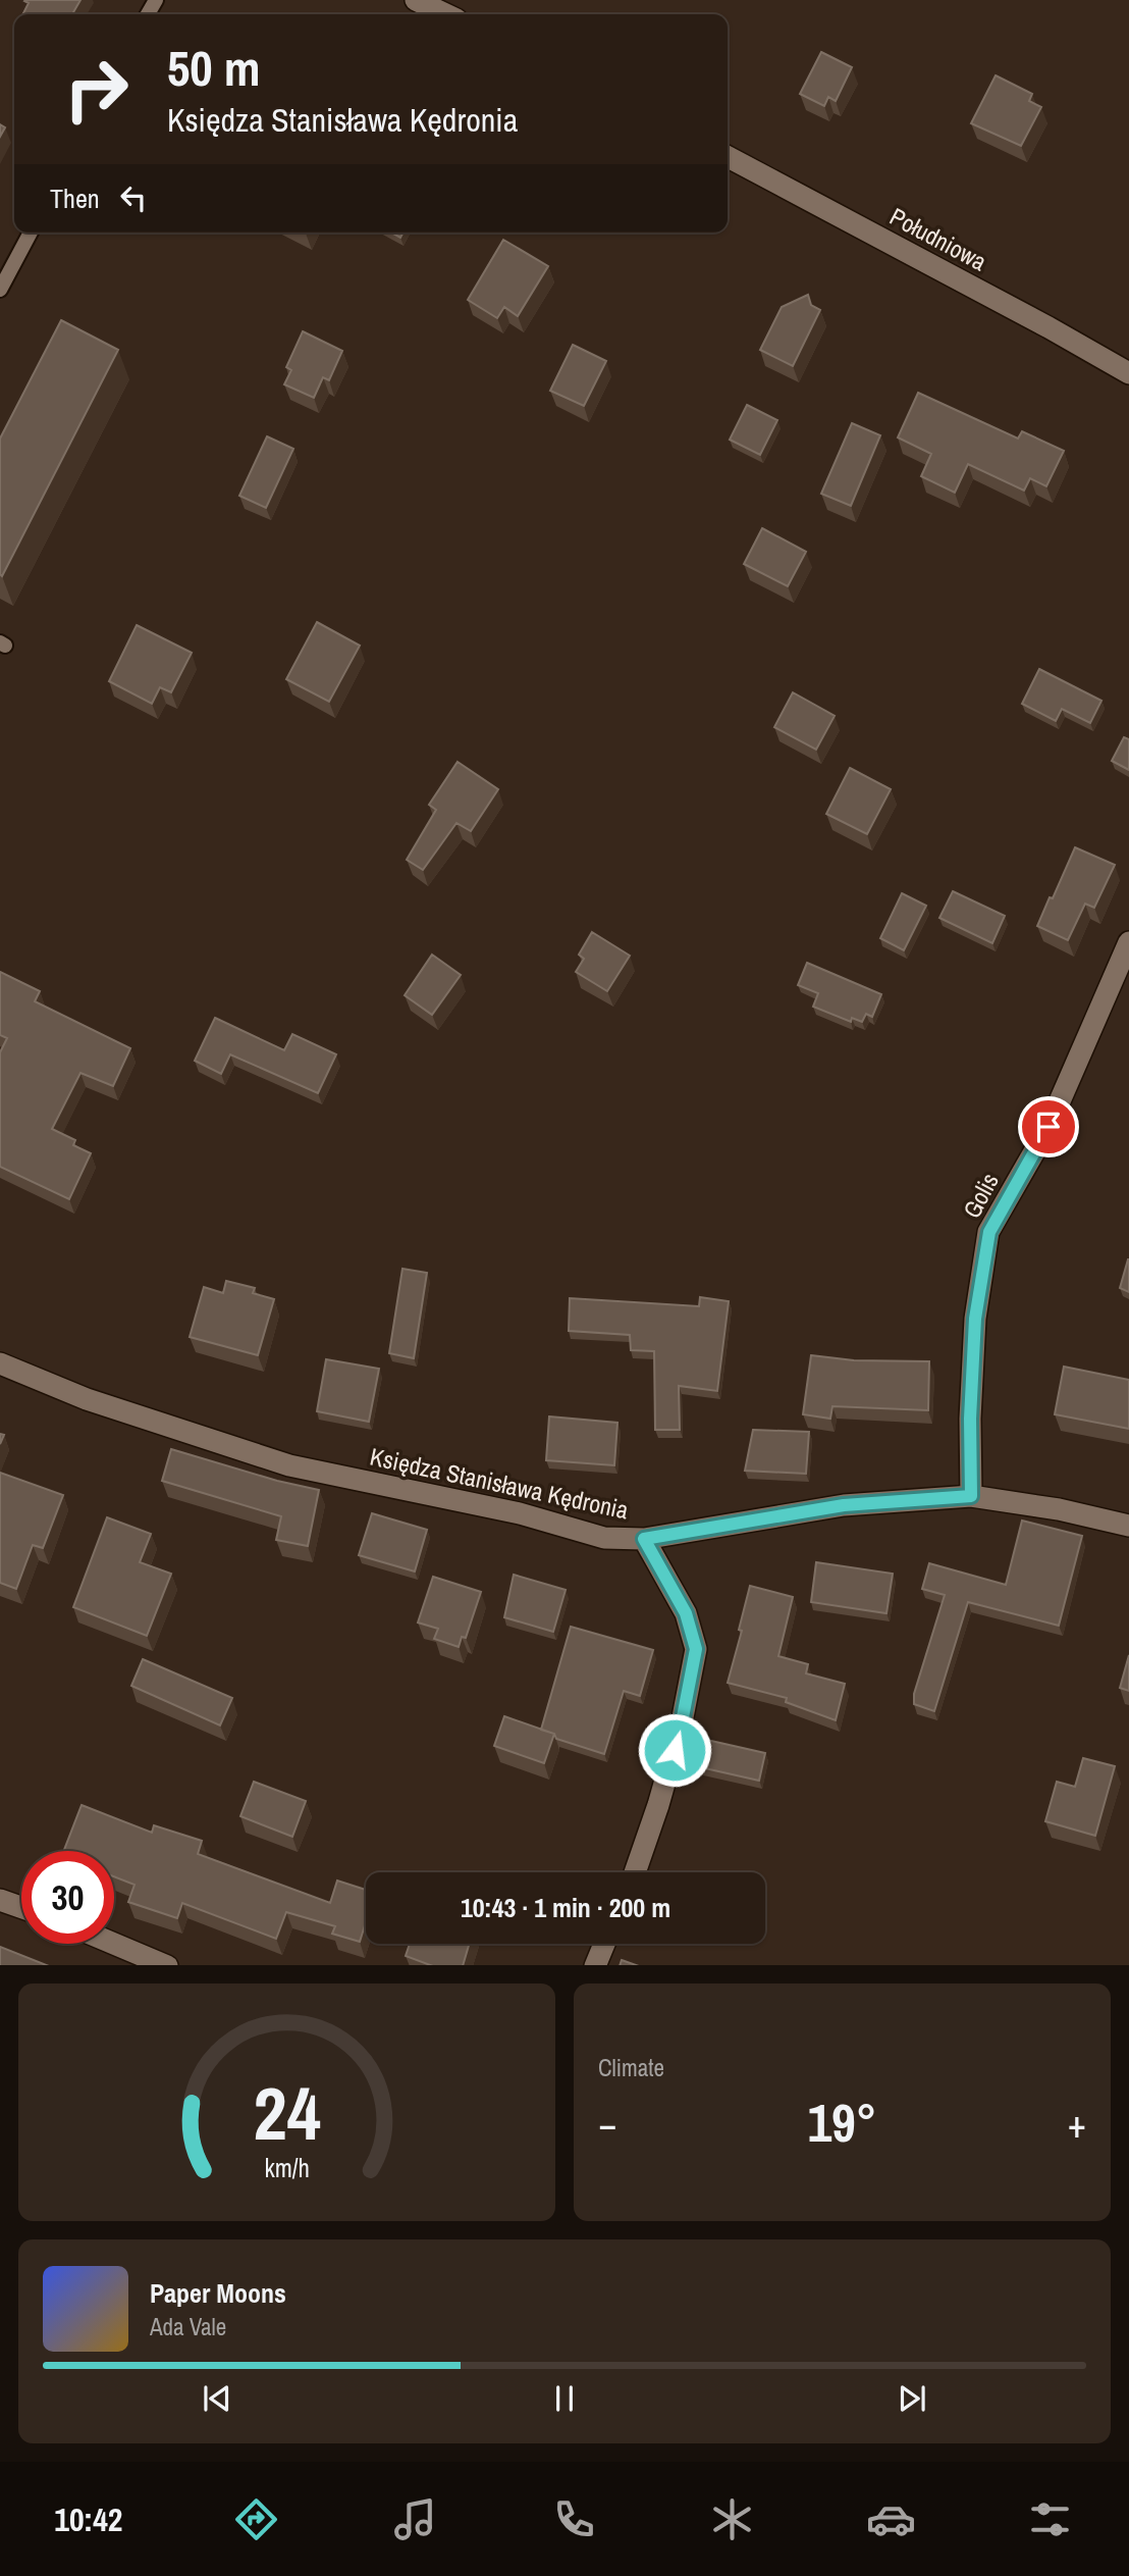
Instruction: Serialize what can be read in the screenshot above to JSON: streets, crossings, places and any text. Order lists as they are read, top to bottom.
{
  "streets": {
    "street": ["Południowa", "Golis", "Księdza Stanisława Kędronia"]
  },
  "crossings": [
    ["Golis", "Księdza Stanisława Kędronia"]
  ],
  "page": {
    "turn": ["50 m", "Księdza Stanisława Kędronia"],
    "then": "Then",
    "limit": "30",
    "trip": "10:43 · 1 min · 200 m",
    "tile": "Climate",
    "heat": ["−", "19°", "+"],
    "song": ["Paper Moons", "Ada Vale"],
    "tabs": "10:42",
    "gauge": ["24", "km/h"]
  }
}
